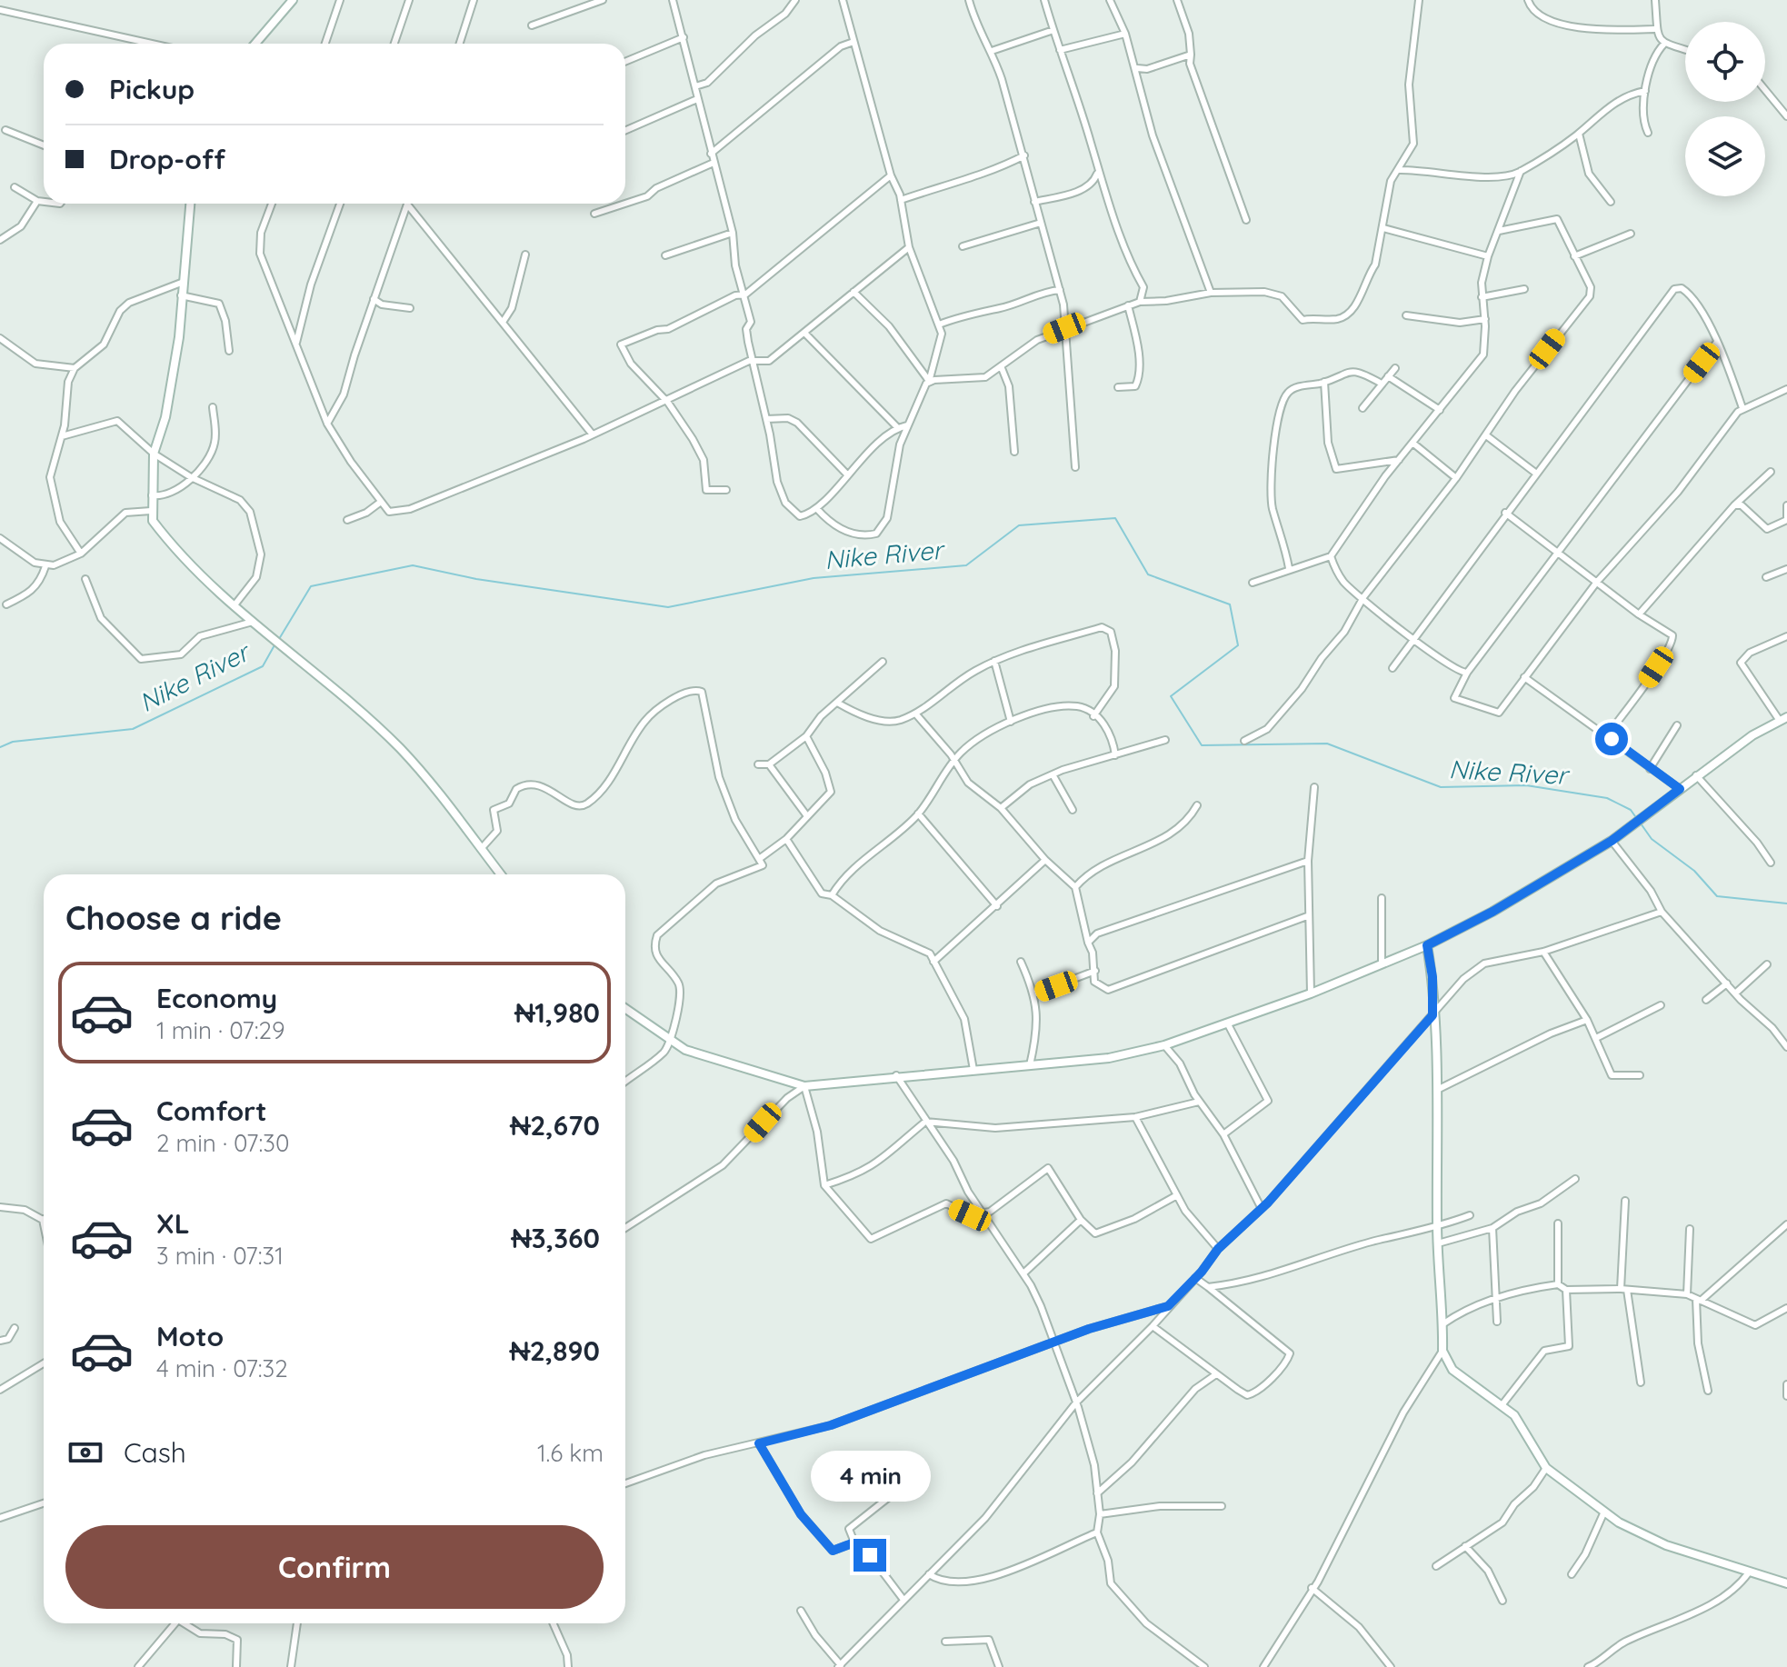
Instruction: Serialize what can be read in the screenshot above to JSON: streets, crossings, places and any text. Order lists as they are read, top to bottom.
{
  "water": ["Nike River"],
  "page": {
    "banner": ["Pickup", "Drop-off"],
    "heading": "Choose a ride",
    "list": [
      {
        "name": "Economy",
        "note": "1 min · 07:29",
        "value": "₦1,980"
      },
      {
        "name": "Comfort",
        "note": "2 min · 07:30",
        "value": "₦2,670"
      },
      {
        "name": "XL",
        "note": "3 min · 07:31",
        "value": "₦3,360"
      },
      {
        "name": "Moto",
        "note": "4 min · 07:32",
        "value": "₦2,890"
      }
    ],
    "pay": ["Cash", "1.6 km"],
    "bubble": "4 min",
    "buttons": "Confirm"
  }
}
